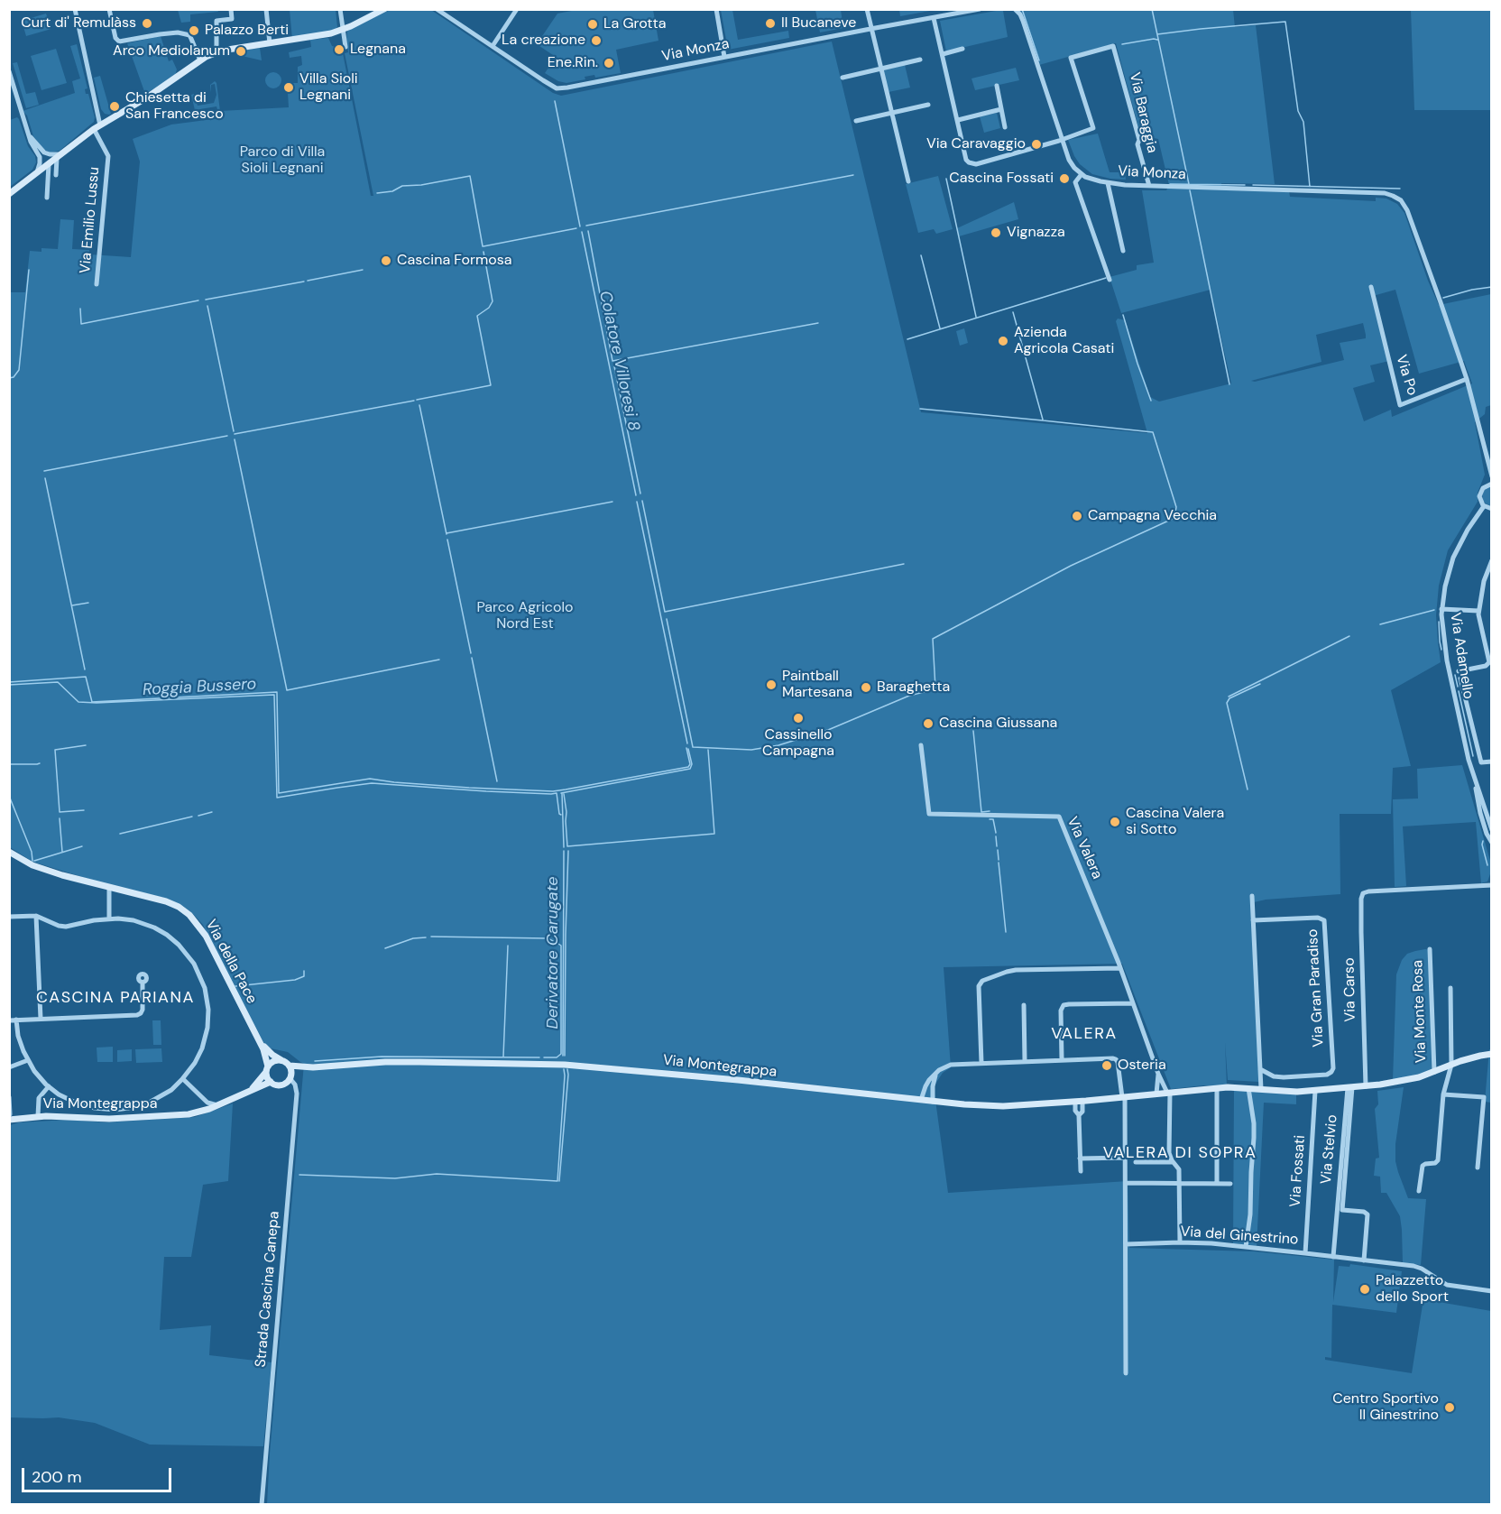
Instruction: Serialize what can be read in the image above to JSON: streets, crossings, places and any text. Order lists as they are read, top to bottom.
{
  "streets": {
    "street": [
      "Via Monza",
      "Via Baraggia",
      "Via Emilio Lussu",
      "Via Po",
      "Via Adamello",
      "Via Valera",
      "Via della Pace",
      "Via Gran Paradiso",
      "Via Carso",
      "Via Monte Rosa",
      "Via Montegrappa",
      "Via Stelvio",
      "Via Fossati",
      "Via del Ginestrino",
      "Strada Cascina Canepa"
    ]
  },
  "crossings": [
    ["Via Monza", "Via Baraggia"],
    ["Via Monza", "Via Po"],
    ["Via Valera", "Via Montegrappa"],
    ["Via della Pace", "Via Montegrappa"],
    ["Via della Pace", "Strada Cascina Canepa"],
    ["Via Carso", "Via Montegrappa"],
    ["Via Monte Rosa", "Via Montegrappa"],
    ["Via Montegrappa", "Via Stelvio"],
    ["Via Montegrappa", "Via Fossati"],
    ["Via Montegrappa", "Strada Cascina Canepa"],
    ["Via Stelvio", "Via del Ginestrino"],
    ["Via Fossati", "Via del Ginestrino"]
  ],
  "districts": ["CASCINA PARIANA", "VALERA", "VALERA DI SOPRA"],
  "water": ["Colatore Villoresi 8", "Roggia Bussero", "Derivatore Carugate"],
  "parks": ["Parco di Villa Sioli Legnani", "Parco Agricolo Nord Est"],
  "places": [
    "Curt di' Remulàss",
    "Il Bucaneve",
    "La Grotta",
    "Palazzo Berti",
    "La creazione",
    "Legnana",
    "Arco Mediolanum",
    "Ene.Rin.",
    "Villa Sioli Legnani",
    "Chiesetta di San Francesco",
    "Via Caravaggio",
    "Cascina Fossati",
    "Vignazza",
    "Cascina Formosa",
    "Azienda Agricola Casati",
    "Campagna Vecchia",
    "Paintball Martesana",
    "Baraghetta",
    "Cassinello Campagna",
    "Cascina Giussana",
    "Cascina Valera si Sotto",
    "Osteria",
    "Palazzetto dello Sport",
    "Centro Sportivo Il Ginestrino"
  ],
  "scale_bar": "200 m"
}
